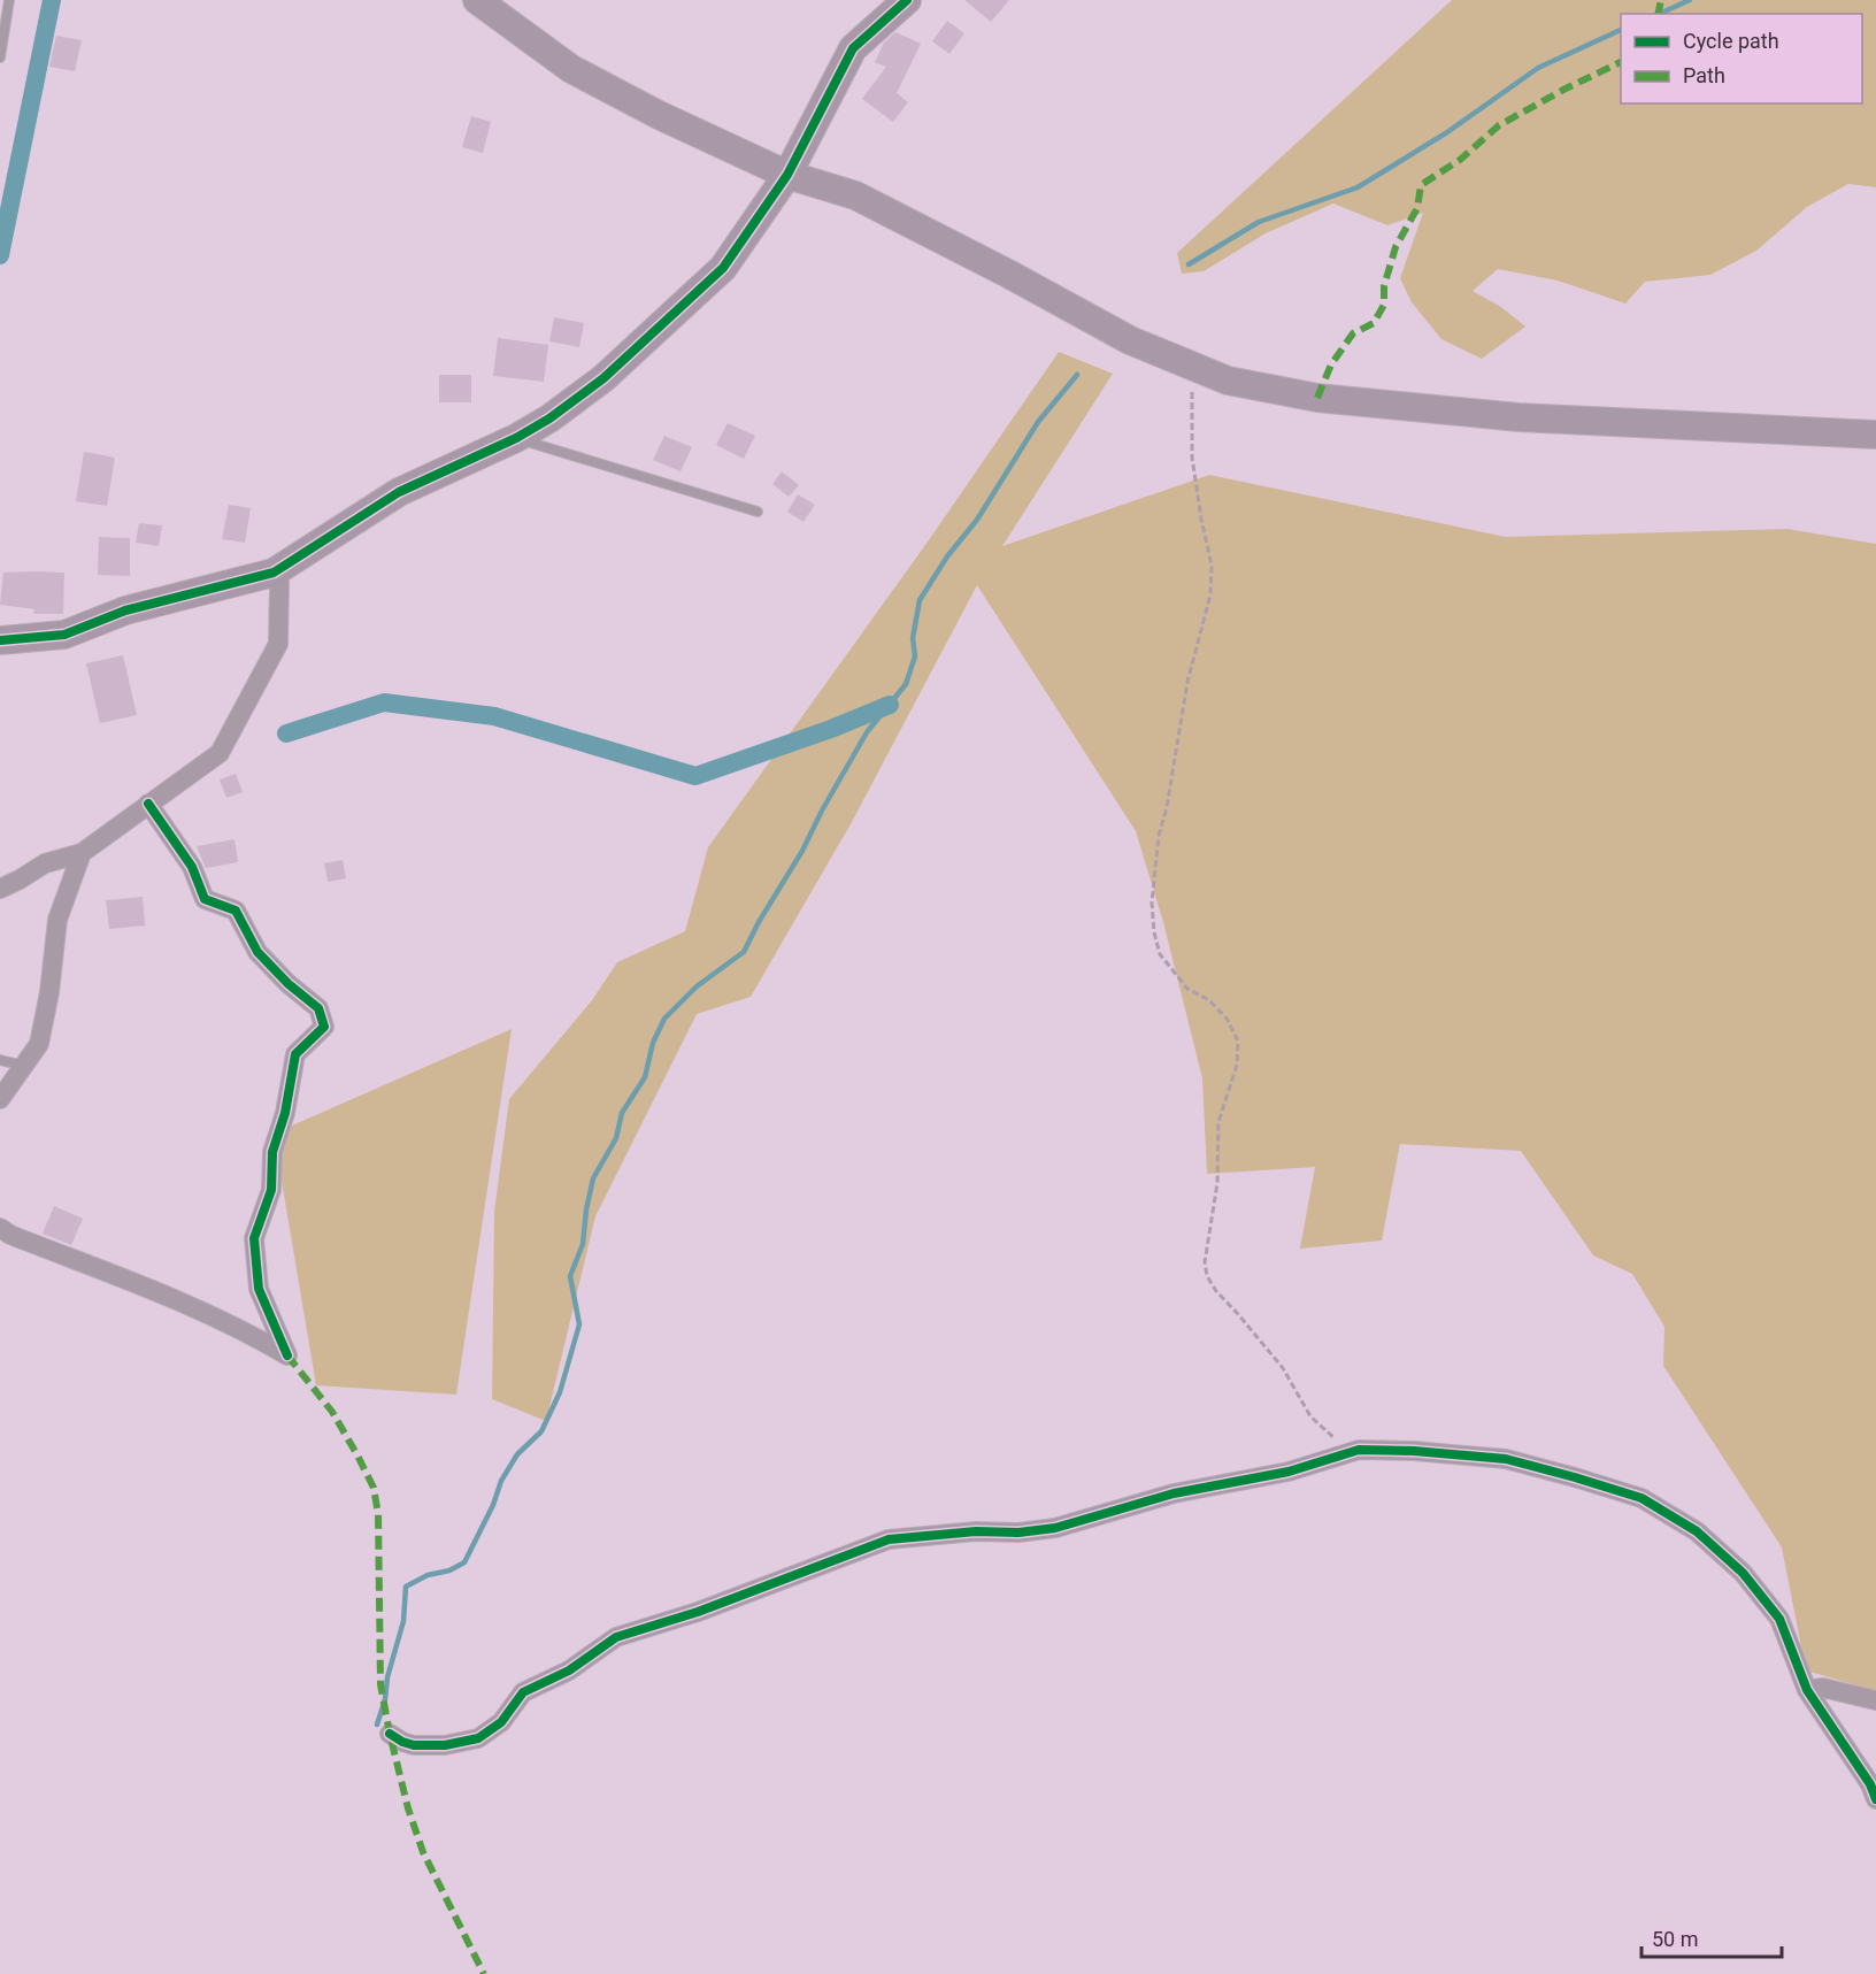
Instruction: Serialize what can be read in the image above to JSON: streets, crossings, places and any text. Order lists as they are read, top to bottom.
{
  "legend": ["Cycle path", "Path"],
  "scale_bar": "50 m"
}
